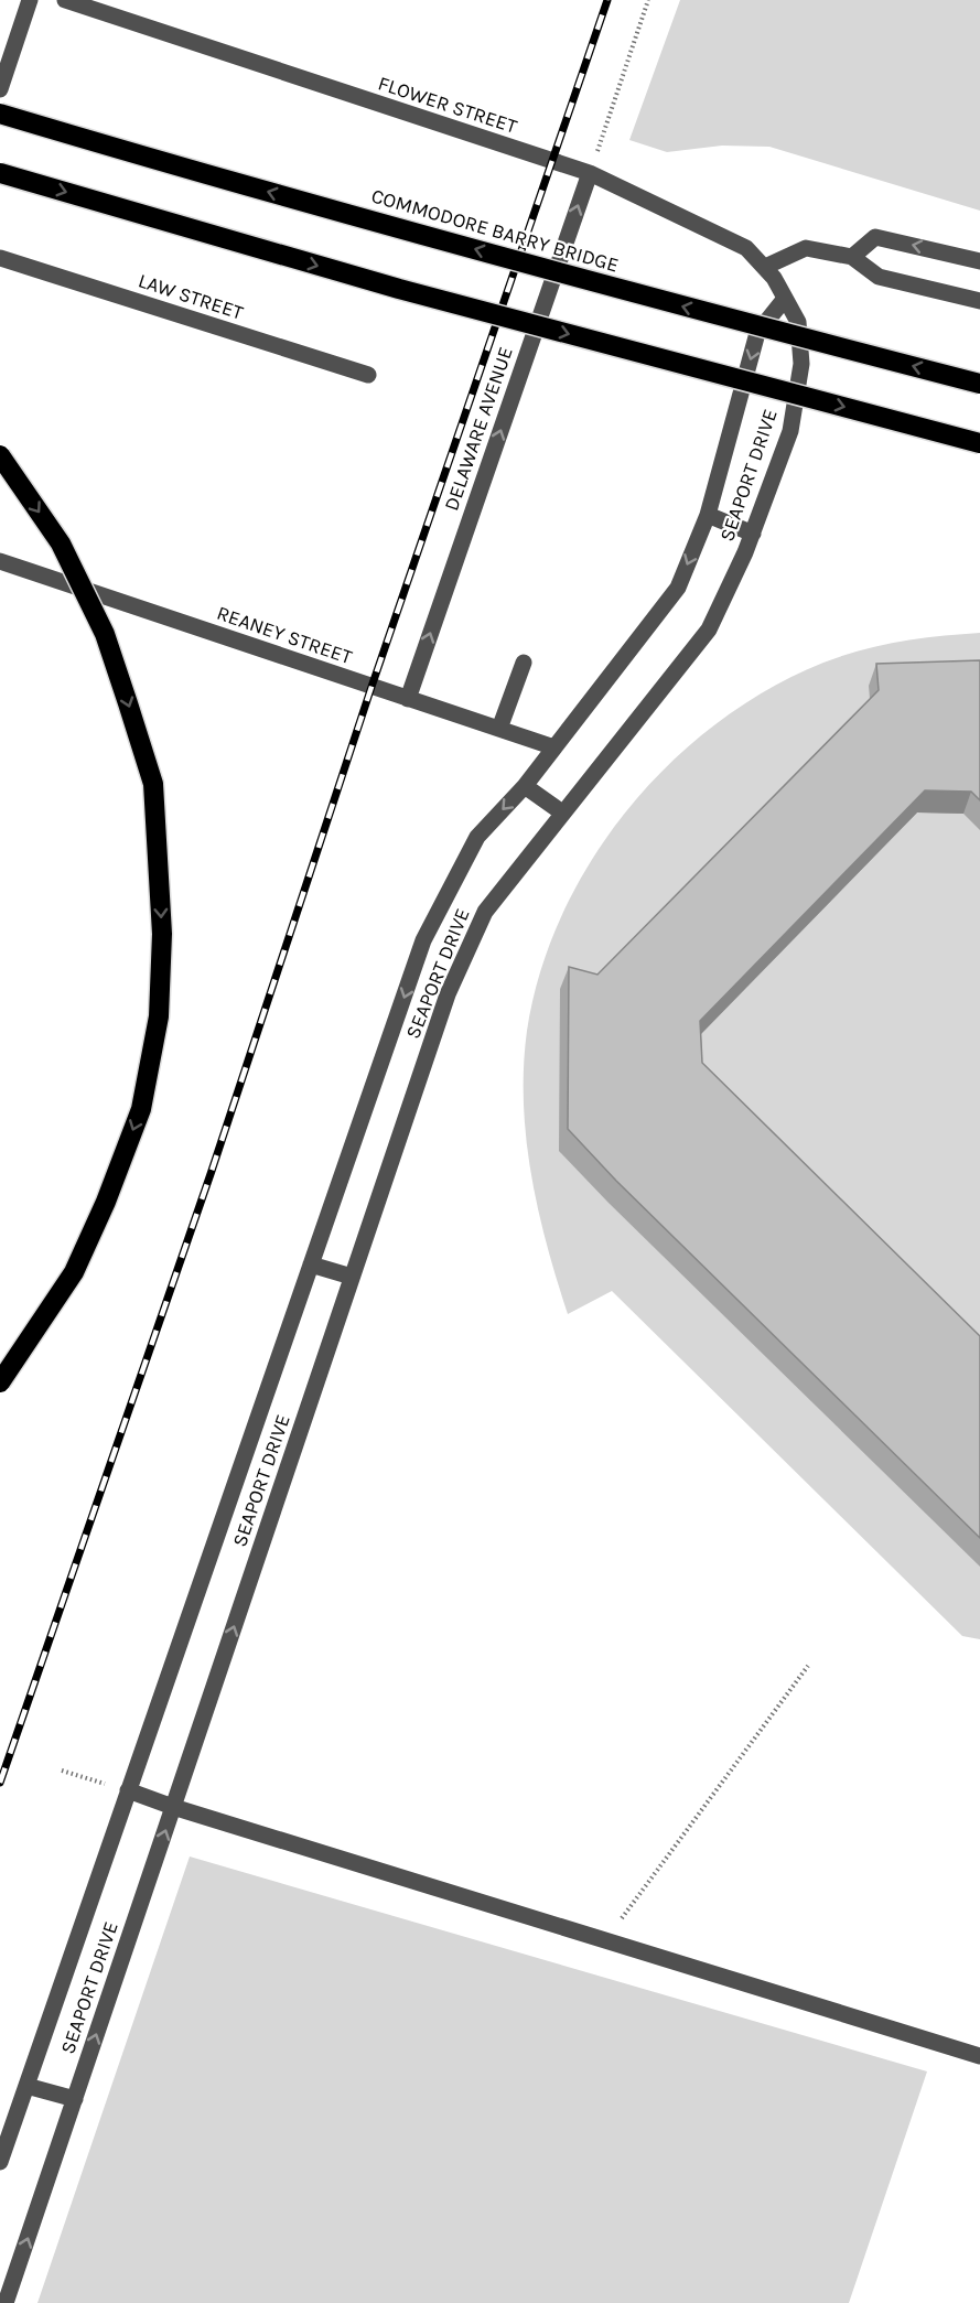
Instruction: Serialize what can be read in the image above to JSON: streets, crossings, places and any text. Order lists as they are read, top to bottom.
{
  "streets": {
    "highway": ["COMMODORE BARRY BRIDGE"],
    "street": [
      "FLOWER STREET",
      "LAW STREET",
      "DELAWARE AVENUE",
      "SEAPORT DRIVE",
      "REANEY STREET"
    ]
  },
  "crossings": [
    ["FLOWER STREET", "DELAWARE AVENUE"],
    ["FLOWER STREET", "SEAPORT DRIVE"],
    ["DELAWARE AVENUE", "REANEY STREET"],
    ["SEAPORT DRIVE", "REANEY STREET"]
  ],
  "one_way": ["DELAWARE AVENUE"]
}
